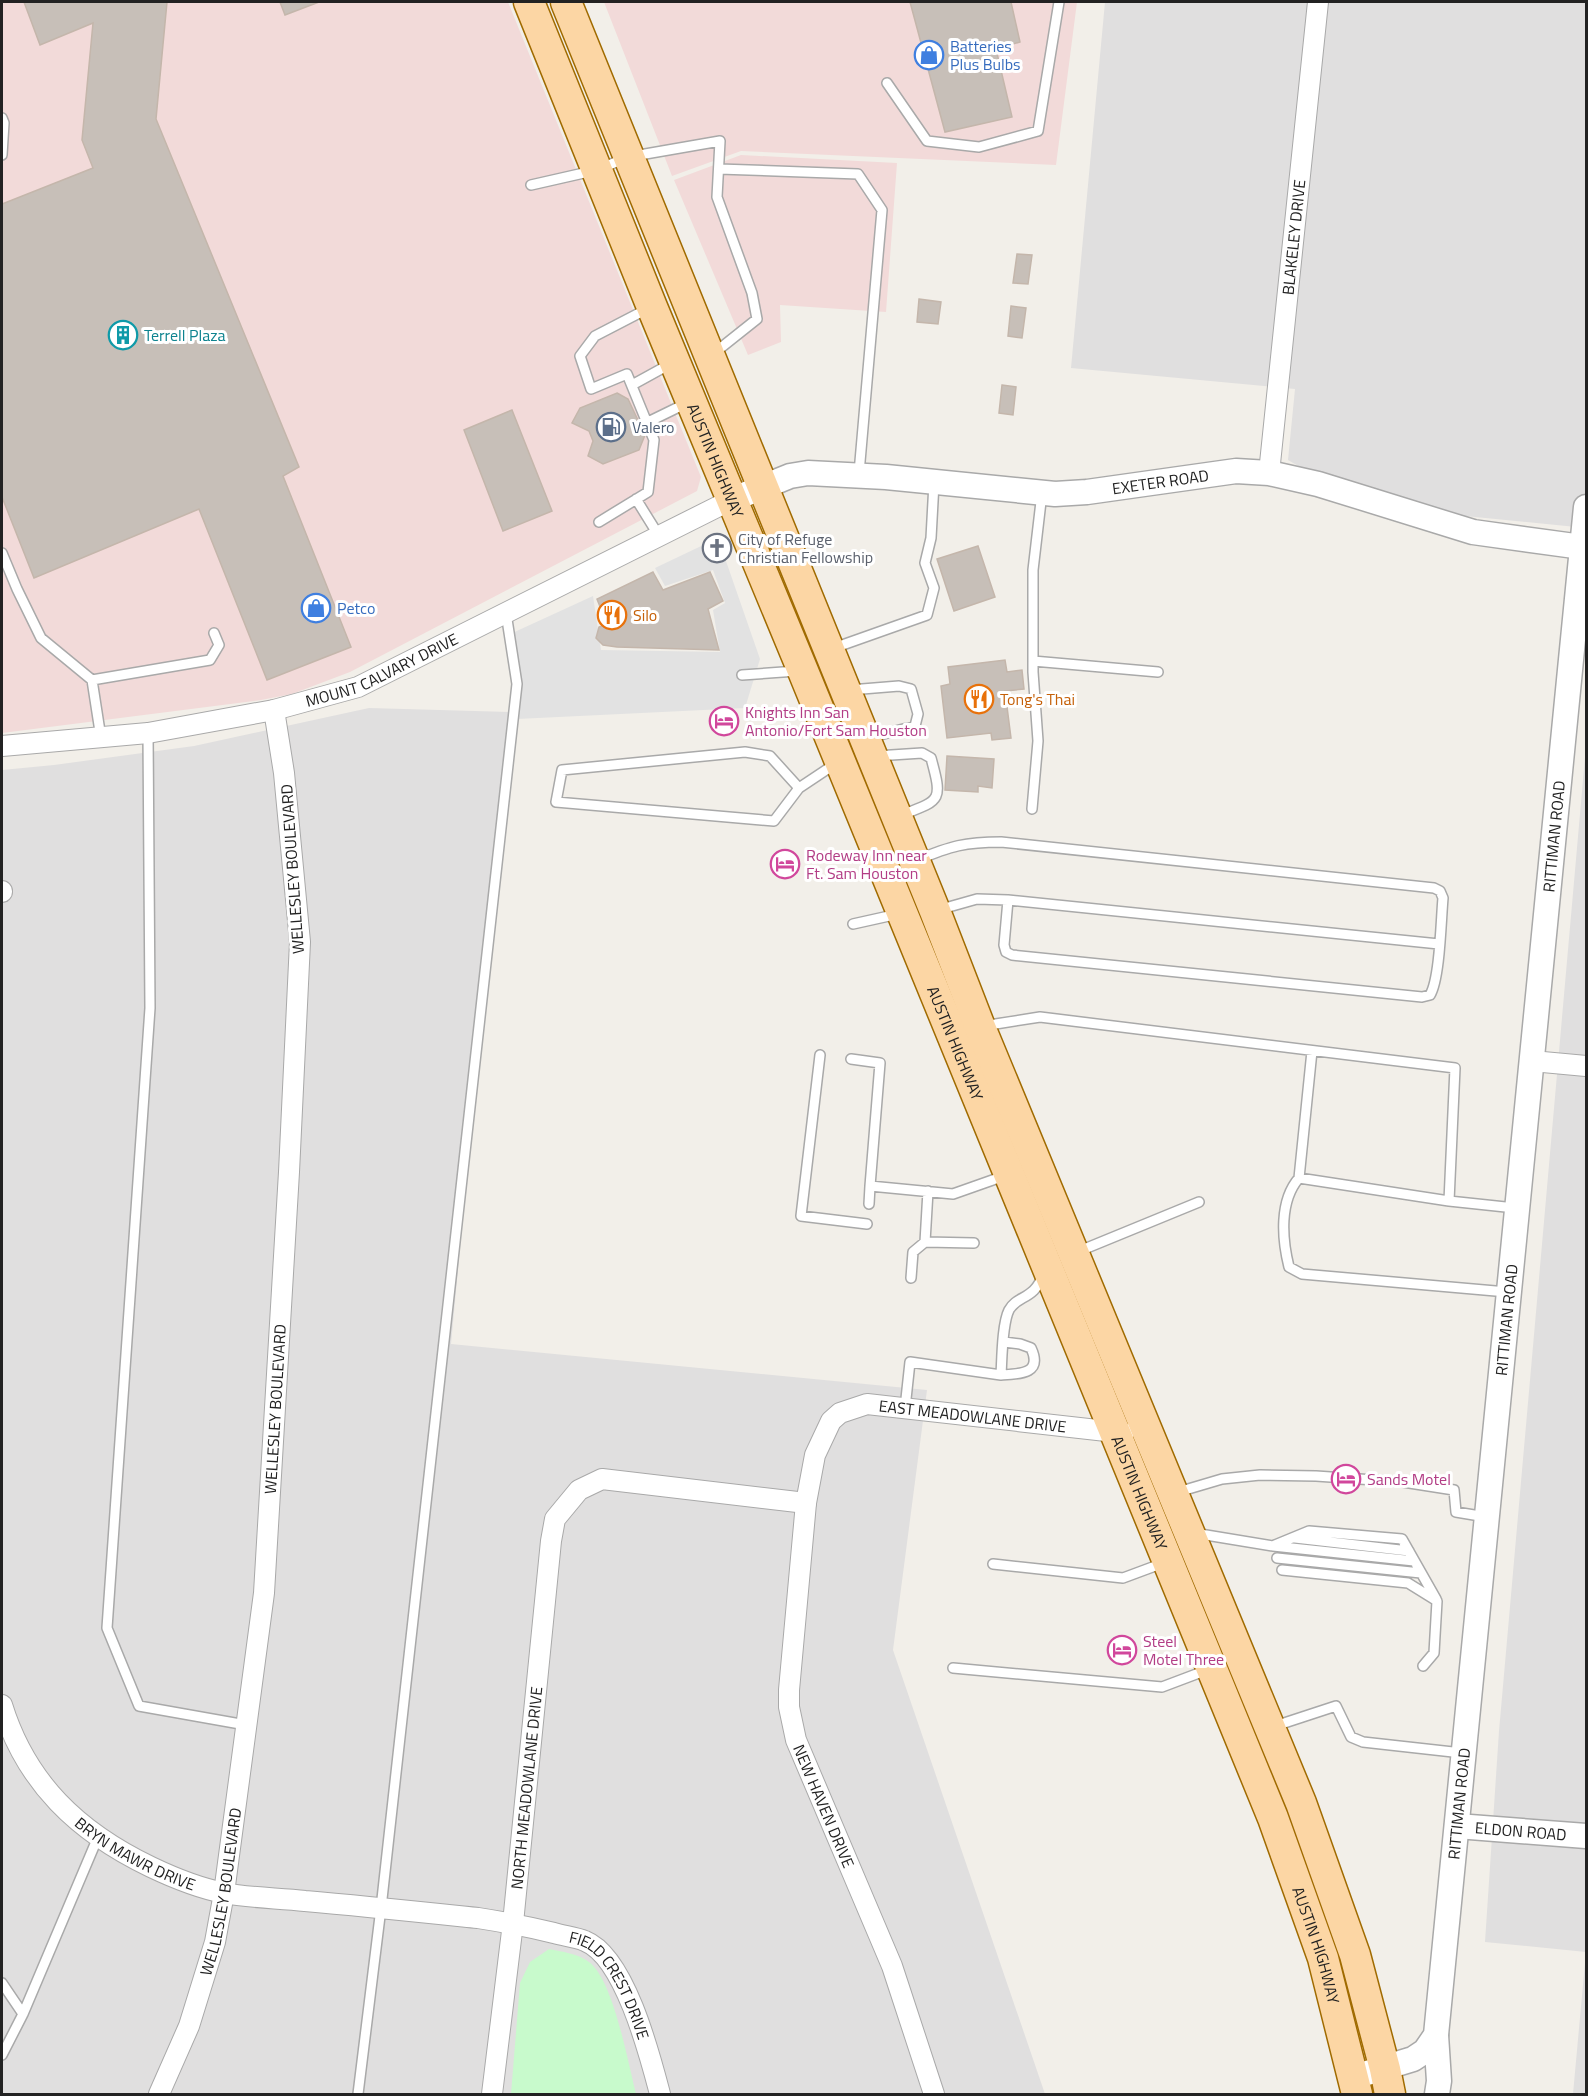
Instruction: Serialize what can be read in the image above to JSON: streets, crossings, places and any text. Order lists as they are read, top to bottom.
{
  "streets": {
    "main road": ["AUSTIN HIGHWAY"],
    "street": [
      "BLAKELEY DRIVE",
      "EXETER ROAD",
      "MOUNT CALVARY DRIVE",
      "RITTIMAN ROAD",
      "WELLESLEY BOULEVARD",
      "EAST MEADOWLANE DRIVE",
      "NORTH MEADOWLANE DRIVE",
      "NEW HAVEN DRIVE",
      "ELDON ROAD",
      "BRYN MAWR DRIVE",
      "FIELD CREST DRIVE"
    ]
  },
  "crossings": [
    ["BLAKELEY DRIVE", "EXETER ROAD"],
    ["AUSTIN HIGHWAY", "EXETER ROAD"],
    ["AUSTIN HIGHWAY", "MOUNT CALVARY DRIVE"],
    ["AUSTIN HIGHWAY", "EAST MEADOWLANE DRIVE"],
    ["EXETER ROAD", "MOUNT CALVARY DRIVE"],
    ["EXETER ROAD", "RITTIMAN ROAD"],
    ["MOUNT CALVARY DRIVE", "WELLESLEY BOULEVARD"],
    ["RITTIMAN ROAD", "ELDON ROAD"],
    ["WELLESLEY BOULEVARD", "BRYN MAWR DRIVE"],
    ["EAST MEADOWLANE DRIVE", "NORTH MEADOWLANE DRIVE"],
    ["EAST MEADOWLANE DRIVE", "NEW HAVEN DRIVE"],
    ["NORTH MEADOWLANE DRIVE", "NEW HAVEN DRIVE"],
    ["NORTH MEADOWLANE DRIVE", "BRYN MAWR DRIVE"],
    ["NORTH MEADOWLANE DRIVE", "FIELD CREST DRIVE"],
    ["BRYN MAWR DRIVE", "FIELD CREST DRIVE"]
  ],
  "places": {
    "shop": ["Batteries Plus Bulbs", "Petco"],
    "building": ["Terrell Plaza"],
    "fuel station": ["Valero"],
    "church": ["City of Refuge Christian Fellowship"],
    "restaurant": ["Silo", "Tong's Thai"],
    "hotel": [
      "Knights Inn San Antonio/Fort Sam Houston",
      "Rodeway Inn near Ft. Sam Houston",
      "Sands Motel",
      "Steel Motel Three"
    ]
  }
}
